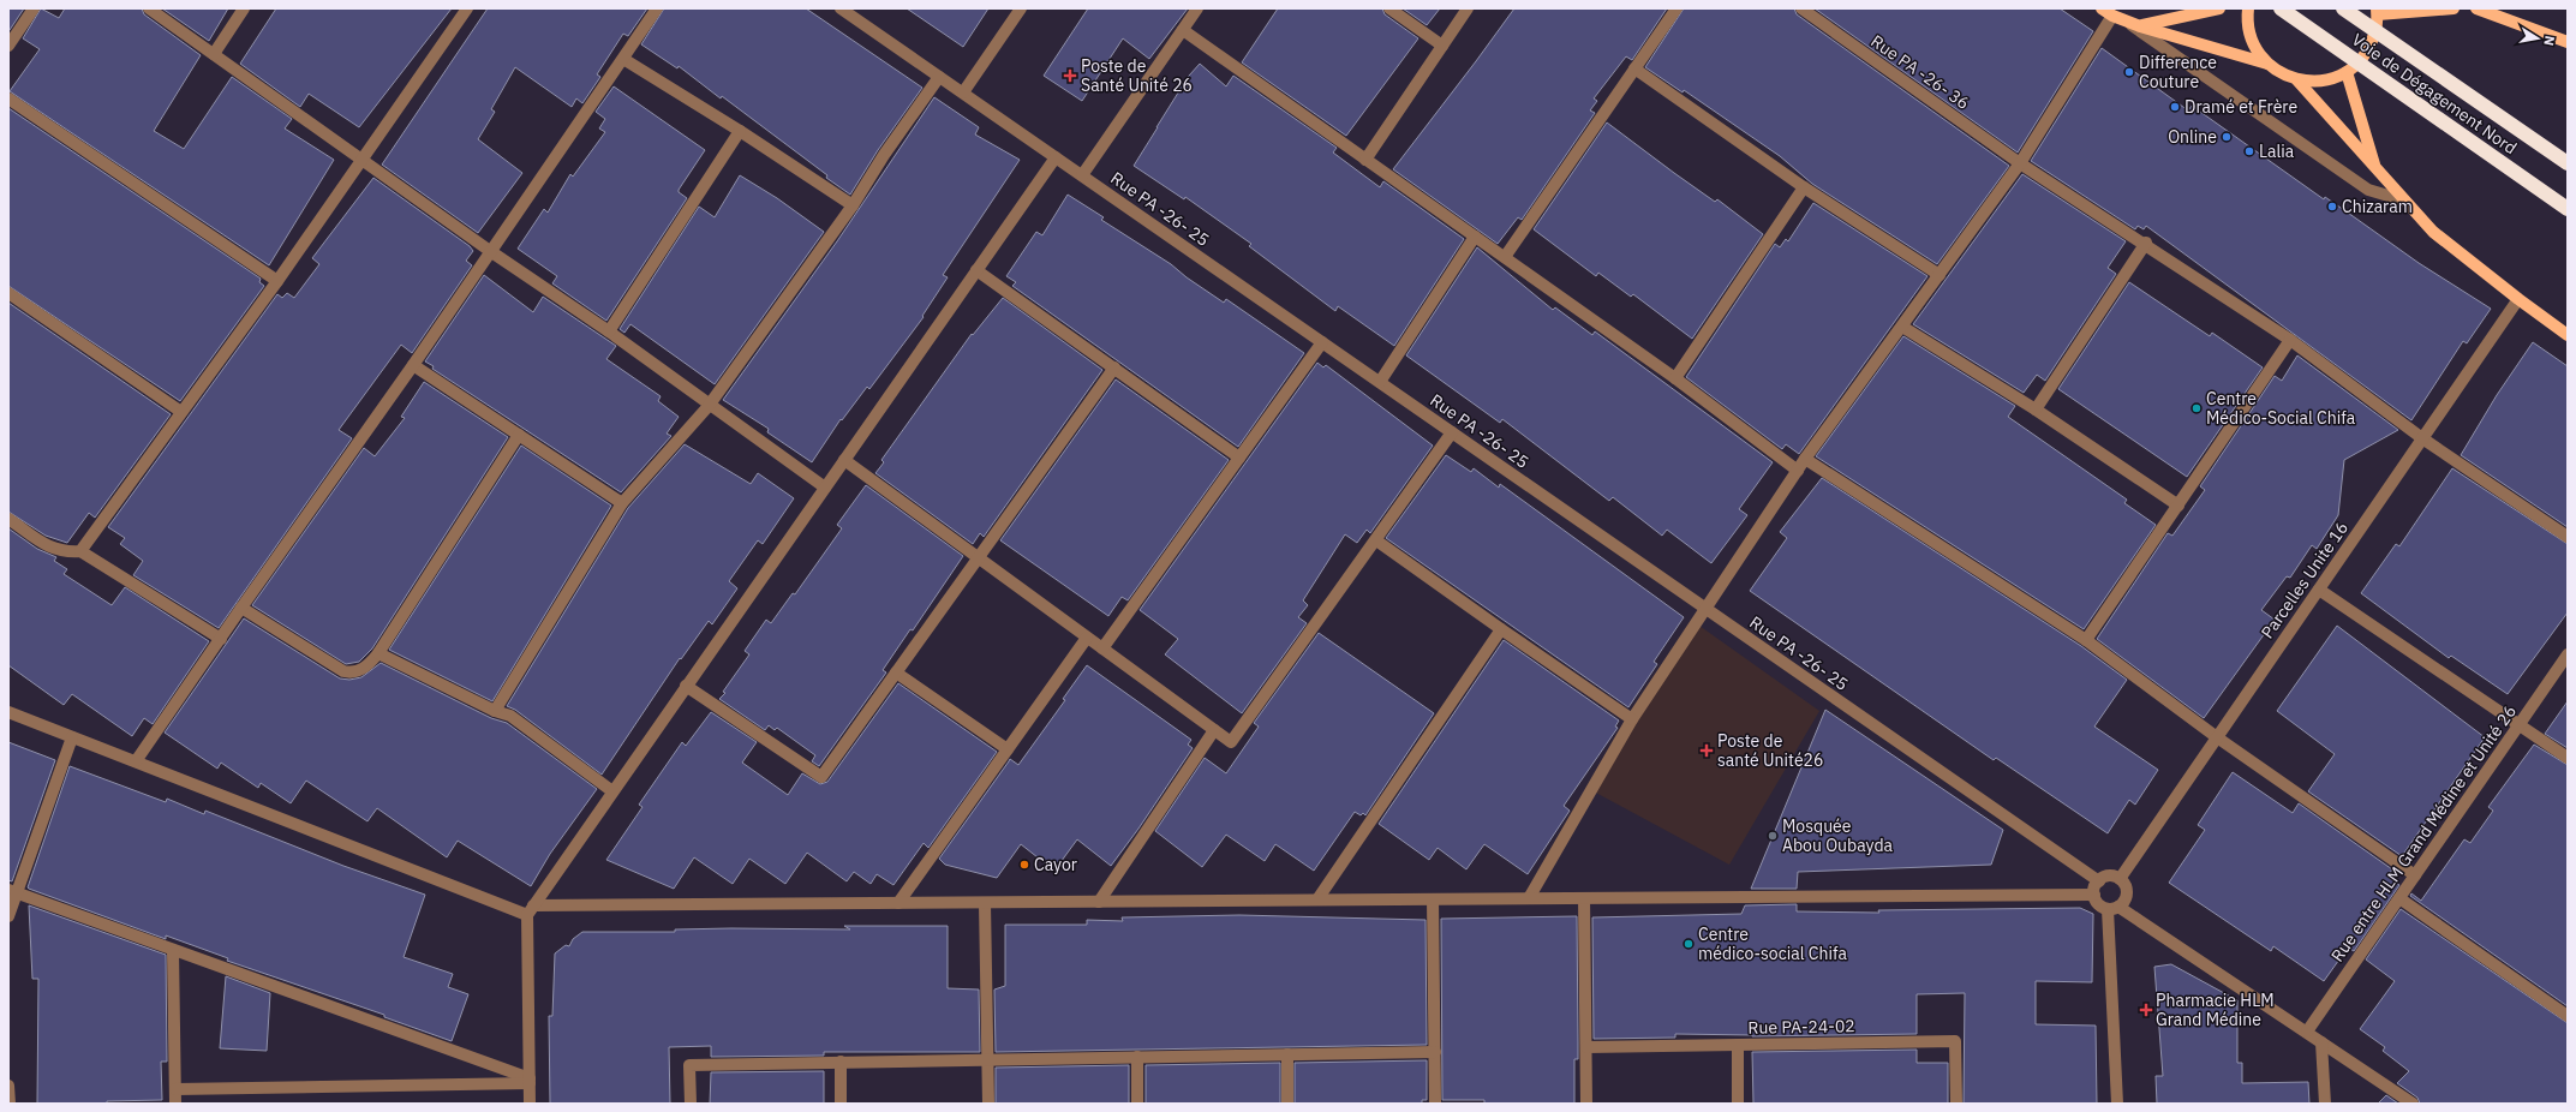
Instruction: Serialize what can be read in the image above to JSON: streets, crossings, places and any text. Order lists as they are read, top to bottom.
{
  "streets": {
    "highway": ["Voie de Dégagement Nord"],
    "street": [
      "Rue PA -26- 36",
      "Rue PA -26- 25",
      "Parcelles Unite 16",
      "Rue entre HLM Grand Médine et Unité 26",
      "Rue PA-24-02"
    ]
  },
  "crossings": [
    ["Rue PA -26- 36", "Parcelles Unite 16"],
    ["Rue PA -26- 25", "Parcelles Unite 16"]
  ],
  "places": {
    "other": [
      "Difference Couture",
      "Dramé et Frère",
      "Online",
      "Lalia",
      "Chizaram",
      "Centre Médico-Social Chifa",
      "Mosquée Abou Oubayda",
      "Cayor",
      "Centre médico-social Chifa"
    ],
    "health": ["Poste de Santé Unité 26", "Poste de santé Unité26", "Pharmacie HLM Grand Médine"]
  },
  "north": "right"
}
